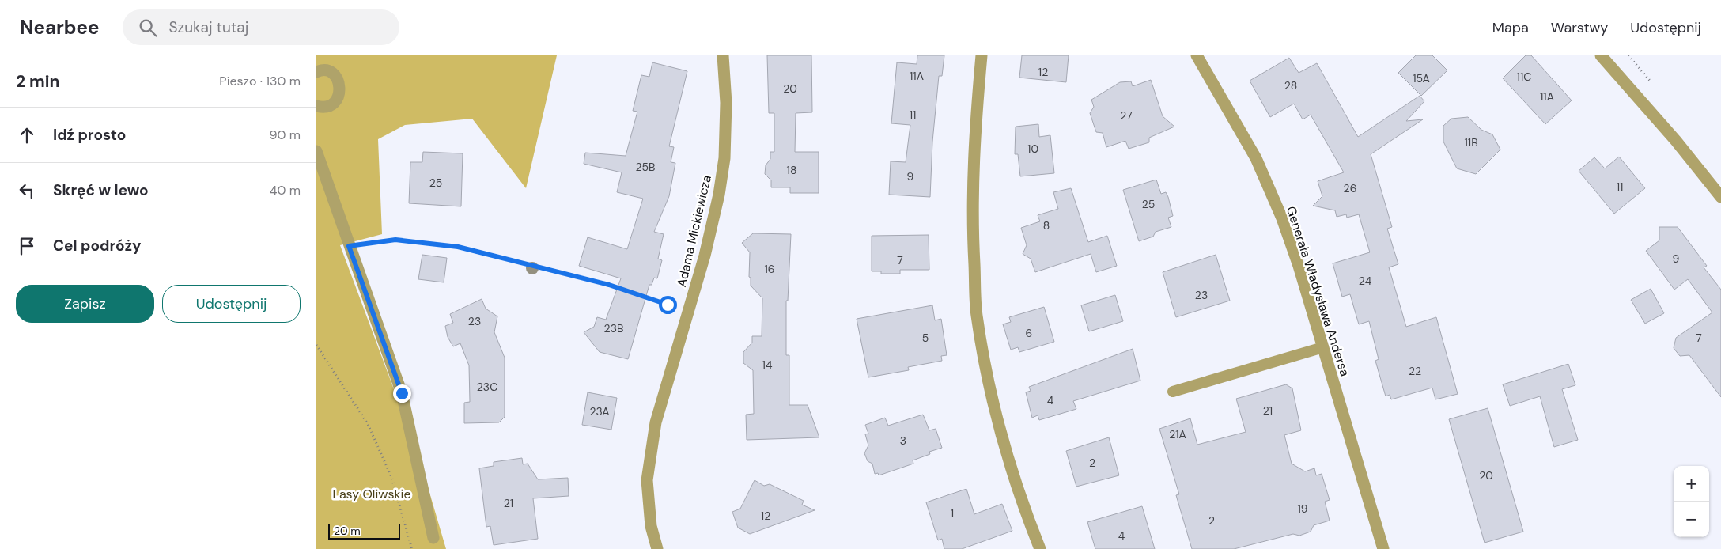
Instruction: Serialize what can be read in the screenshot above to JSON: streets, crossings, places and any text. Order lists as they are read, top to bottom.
{
  "streets": {
    "street": ["Adama Mickiewicza", "Generała Władysława Andersa"]
  },
  "parks": ["Lasy Oliwskie"],
  "house_numbers": [
    "12",
    "11A",
    "11C",
    "15A",
    "28",
    "20",
    "11A",
    "11",
    "27",
    "11B",
    "10",
    "25B",
    "18",
    "9",
    "25",
    "11",
    "26",
    "25",
    "8",
    "9",
    "7",
    "16",
    "24",
    "23",
    "23",
    "23B",
    "6",
    "5",
    "7",
    "14",
    "22",
    "23C",
    "4",
    "21",
    "23A",
    "21A",
    "3",
    "2",
    "20",
    "21",
    "19",
    "1",
    "12",
    "2",
    "4"
  ],
  "scale_bar": "20 m",
  "page": {
    "header": "Nearbee",
    "search": "Szukaj tutaj",
    "nav": ["Mapa", "Warstwy", "Udostępnij"],
    "heading": ["2 min", "Pieszo · 130 m"],
    "list": [
      ["Idź prosto", "90 m"],
      ["Skręć w lewo", "40 m"],
      "Cel podróży"
    ],
    "buttons": ["Zapisz", "Udostępnij"],
    "map_buttons": ["+", "−"],
    "scale": "20 m"
  }
}
